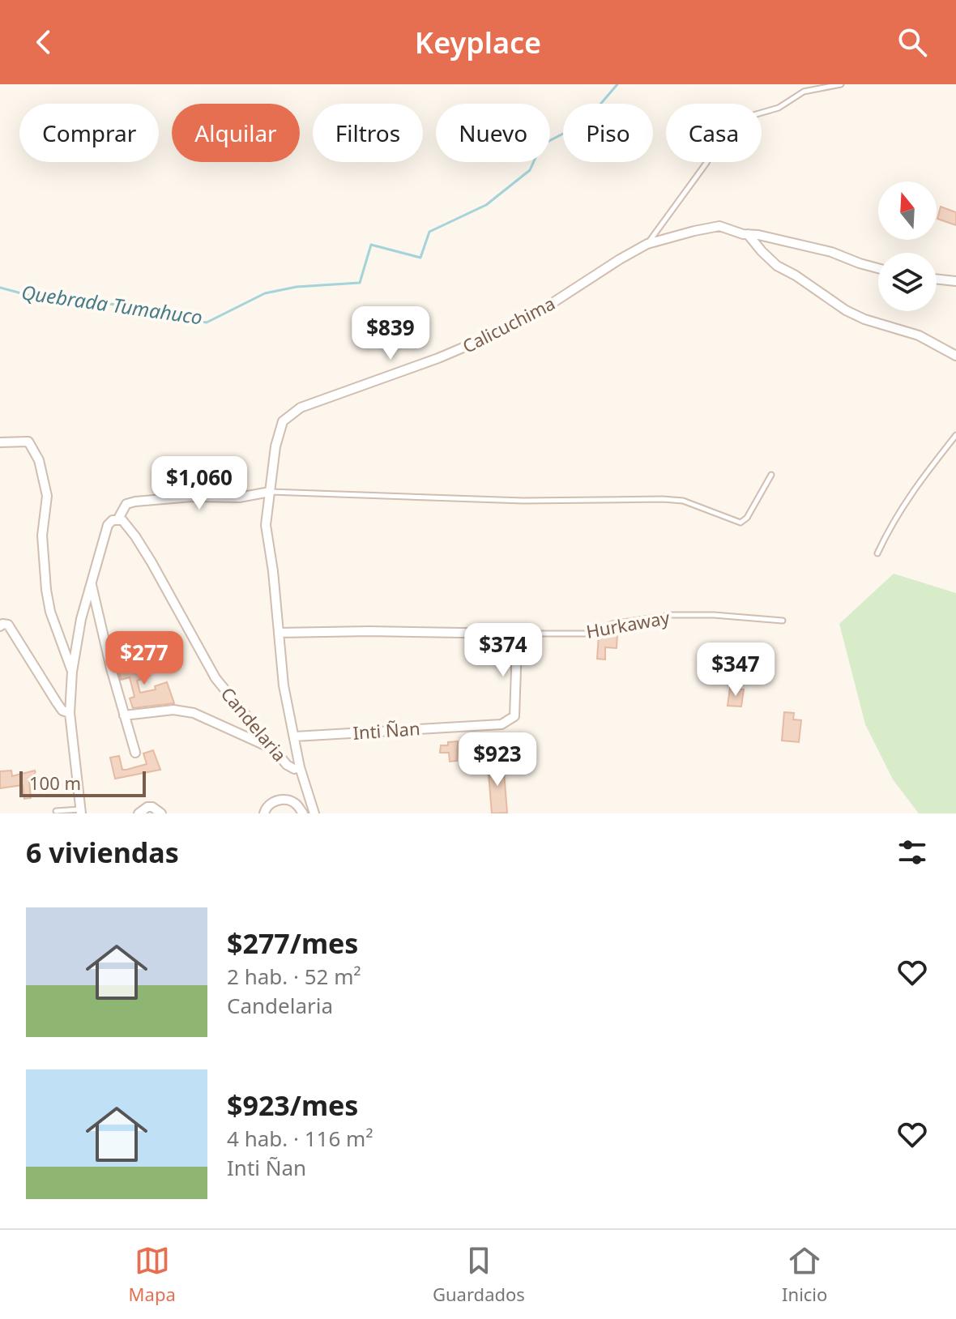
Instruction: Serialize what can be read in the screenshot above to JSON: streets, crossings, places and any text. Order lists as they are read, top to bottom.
{
  "streets": {
    "street": [
      "Calicuchima",
      "Hurkaway",
      "Candelaria",
      "Inti Ñan"
    ]
  },
  "crossings": [
    ["Calicuchima", "Hurkaway"],
    ["Calicuchima", "Candelaria"],
    ["Calicuchima", "Inti Ñan"],
    ["Hurkaway", "Inti Ñan"]
  ],
  "water": ["Quebrada Tumahuco"],
  "scale_bar": "100 m",
  "north": "top",
  "page": {
    "header": "Keyplace",
    "chip": [
      "Comprar",
      "Alquilar",
      "Filtros",
      "Nuevo",
      "Piso",
      "Casa"
    ],
    "price": [
      "$839",
      "$1,060",
      "$374",
      "$277",
      "$347",
      "$923"
    ],
    "scale": "100 m",
    "heading": "6 viviendas",
    "list": [
      {
        "name": "$277/mes",
        "note": "2 hab. · 52 m² · Candelaria"
      },
      {
        "name": "$923/mes",
        "note": "4 hab. · 116 m² · Inti Ñan"
      }
    ],
    "tabs": ["Mapa", "Guardados", "Inicio"]
  }
}
